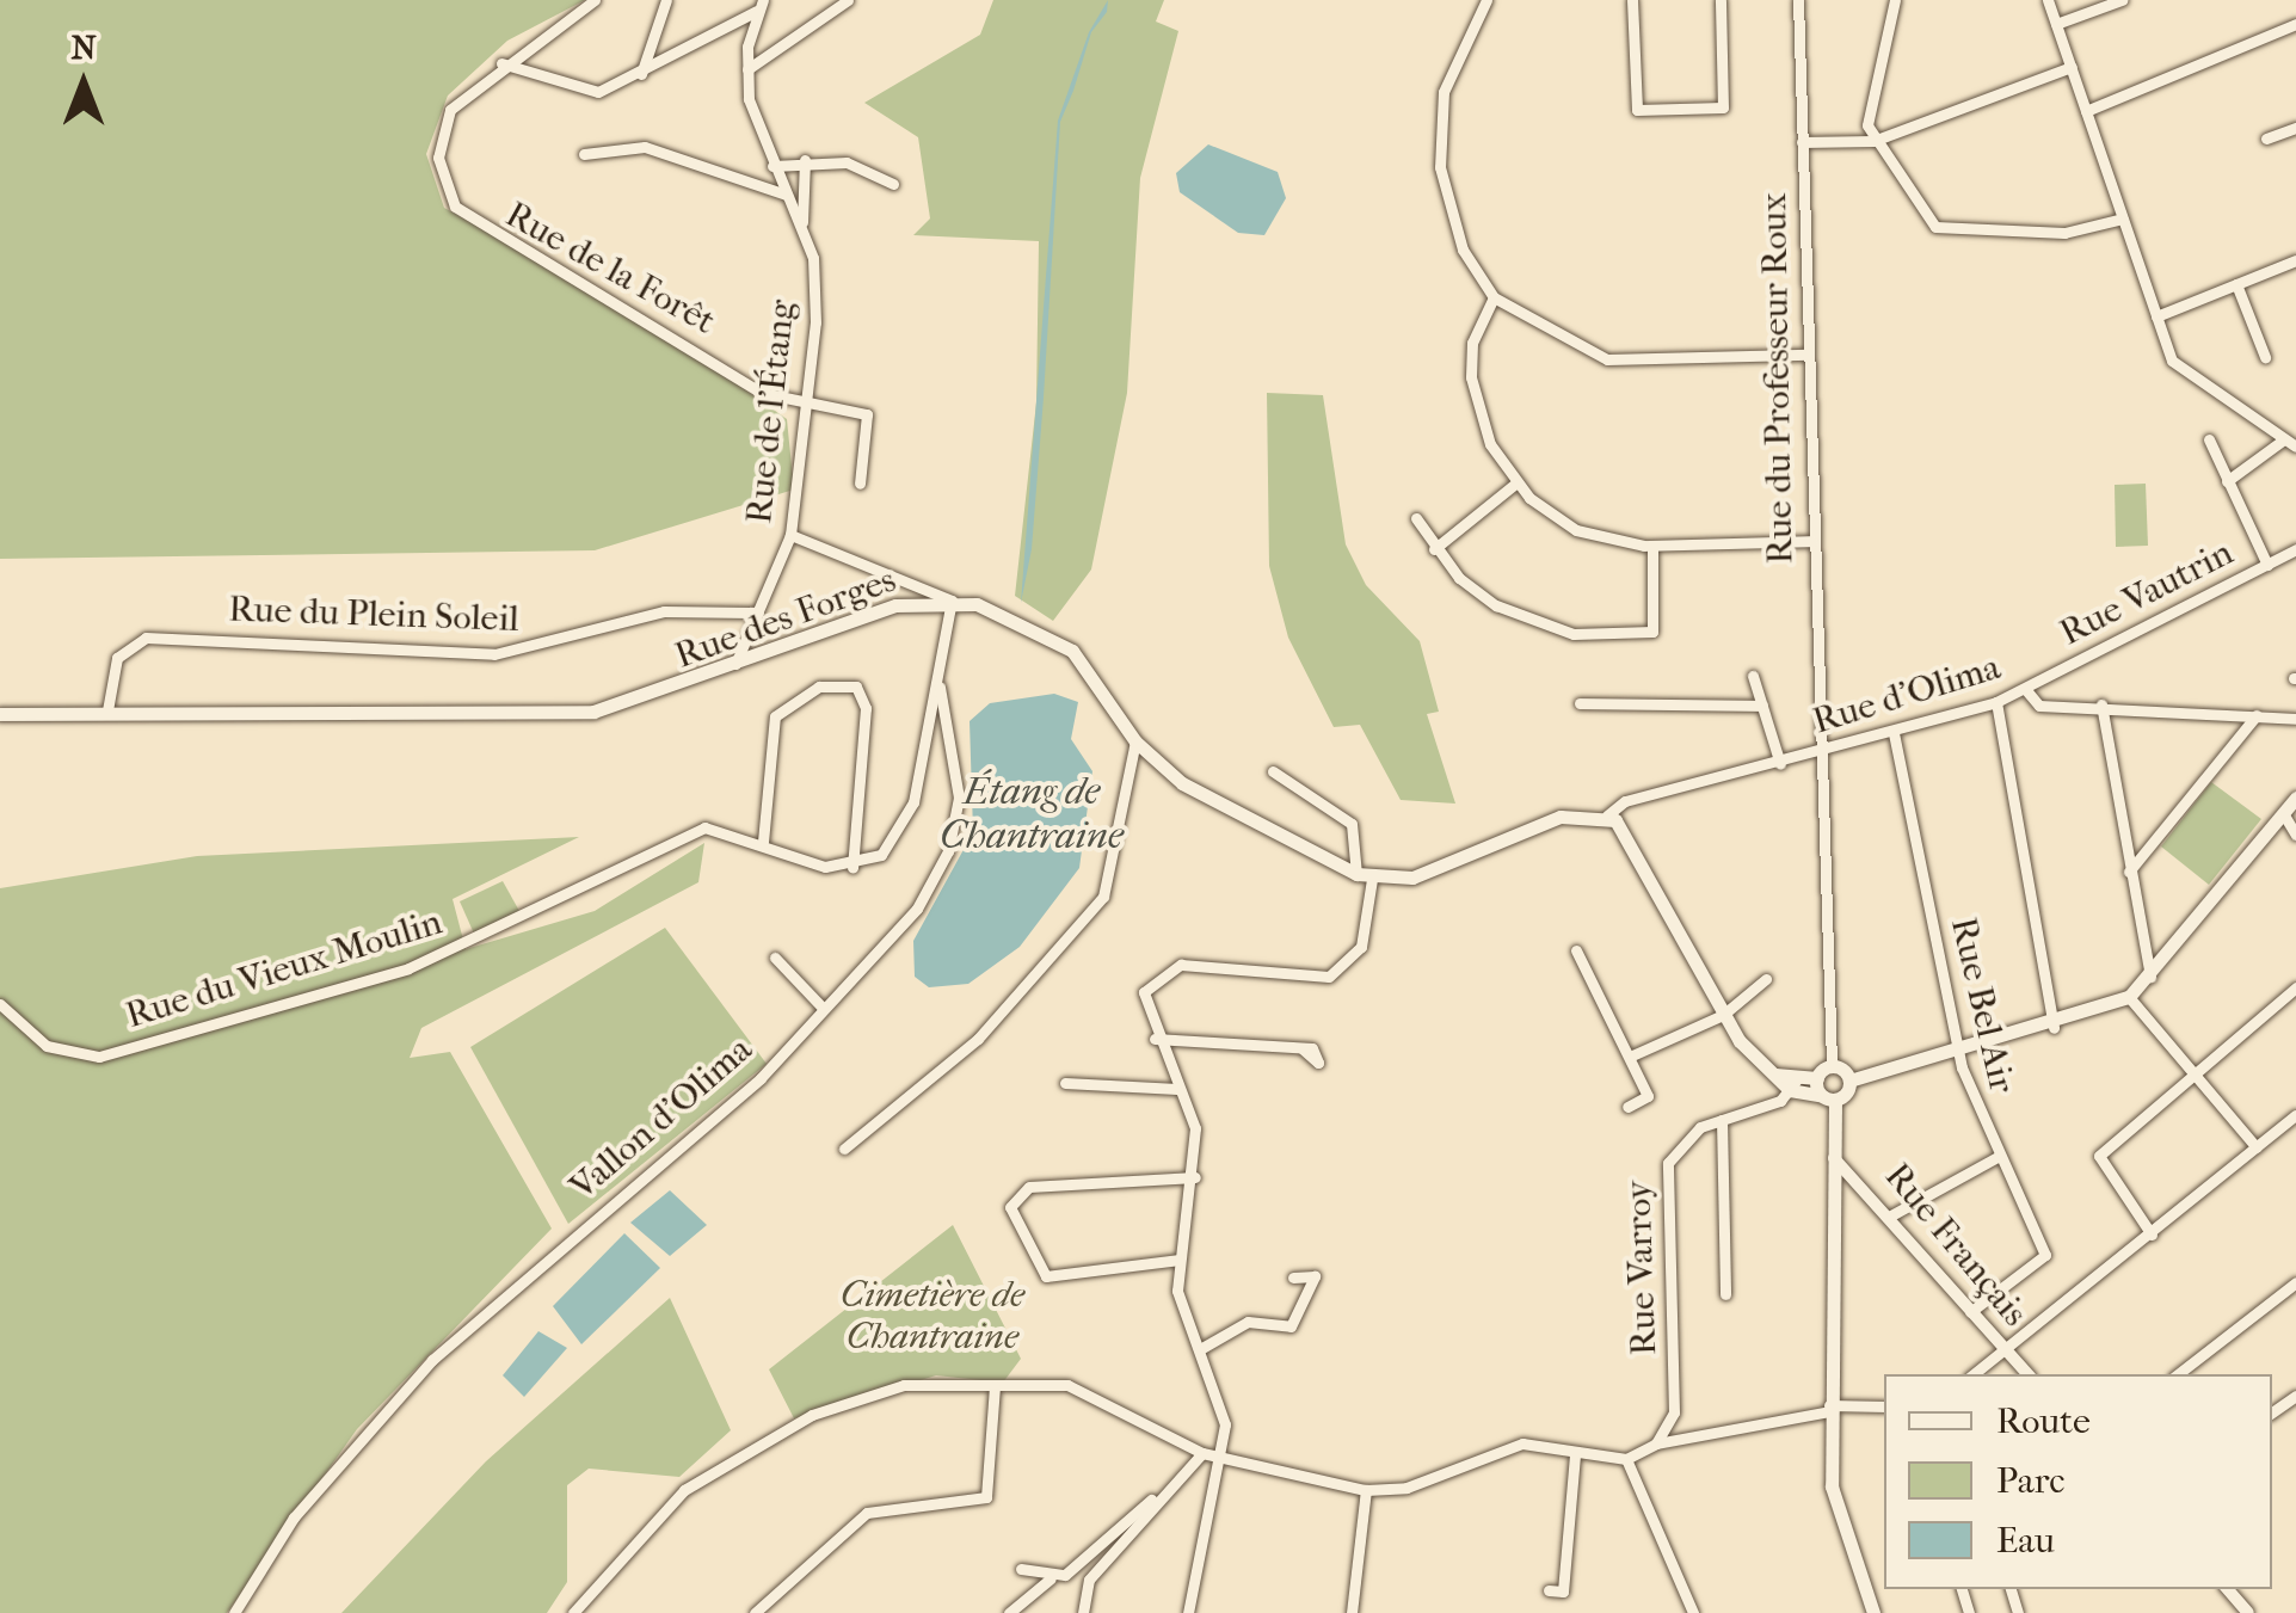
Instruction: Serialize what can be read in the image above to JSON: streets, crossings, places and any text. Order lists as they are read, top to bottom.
{
  "streets": {
    "main road": ["Rue des Forges"],
    "street": [
      "Rue de la Forêt",
      "Rue du Professeur Roux",
      "Rue de l'Étang",
      "Rue Vautrin",
      "Rue du Plein Soleil",
      "Rue d'Olima",
      "Rue du Vieux Moulin",
      "Rue Bel Air",
      "Vallon d'Olima",
      "Rue Français",
      "Rue Varroy"
    ]
  },
  "crossings": [
    ["Rue de la Forêt", "Rue de l'Étang"],
    ["Rue du Professeur Roux", "Rue d'Olima"],
    ["Rue de l'Étang", "Rue du Plein Soleil"],
    ["Rue de l'Étang", "Rue des Forges"],
    ["Rue Vautrin", "Rue d'Olima"],
    ["Rue du Plein Soleil", "Rue des Forges"],
    ["Rue des Forges", "Vallon d'Olima"],
    ["Rue d'Olima", "Rue Bel Air"],
    ["Rue Bel Air", "Rue Français"]
  ],
  "water": ["Étang de Chantraine"],
  "parks": ["Cimetière de Chantraine"],
  "legend": ["Route", "Parc", "Eau"],
  "north": "top"
}
